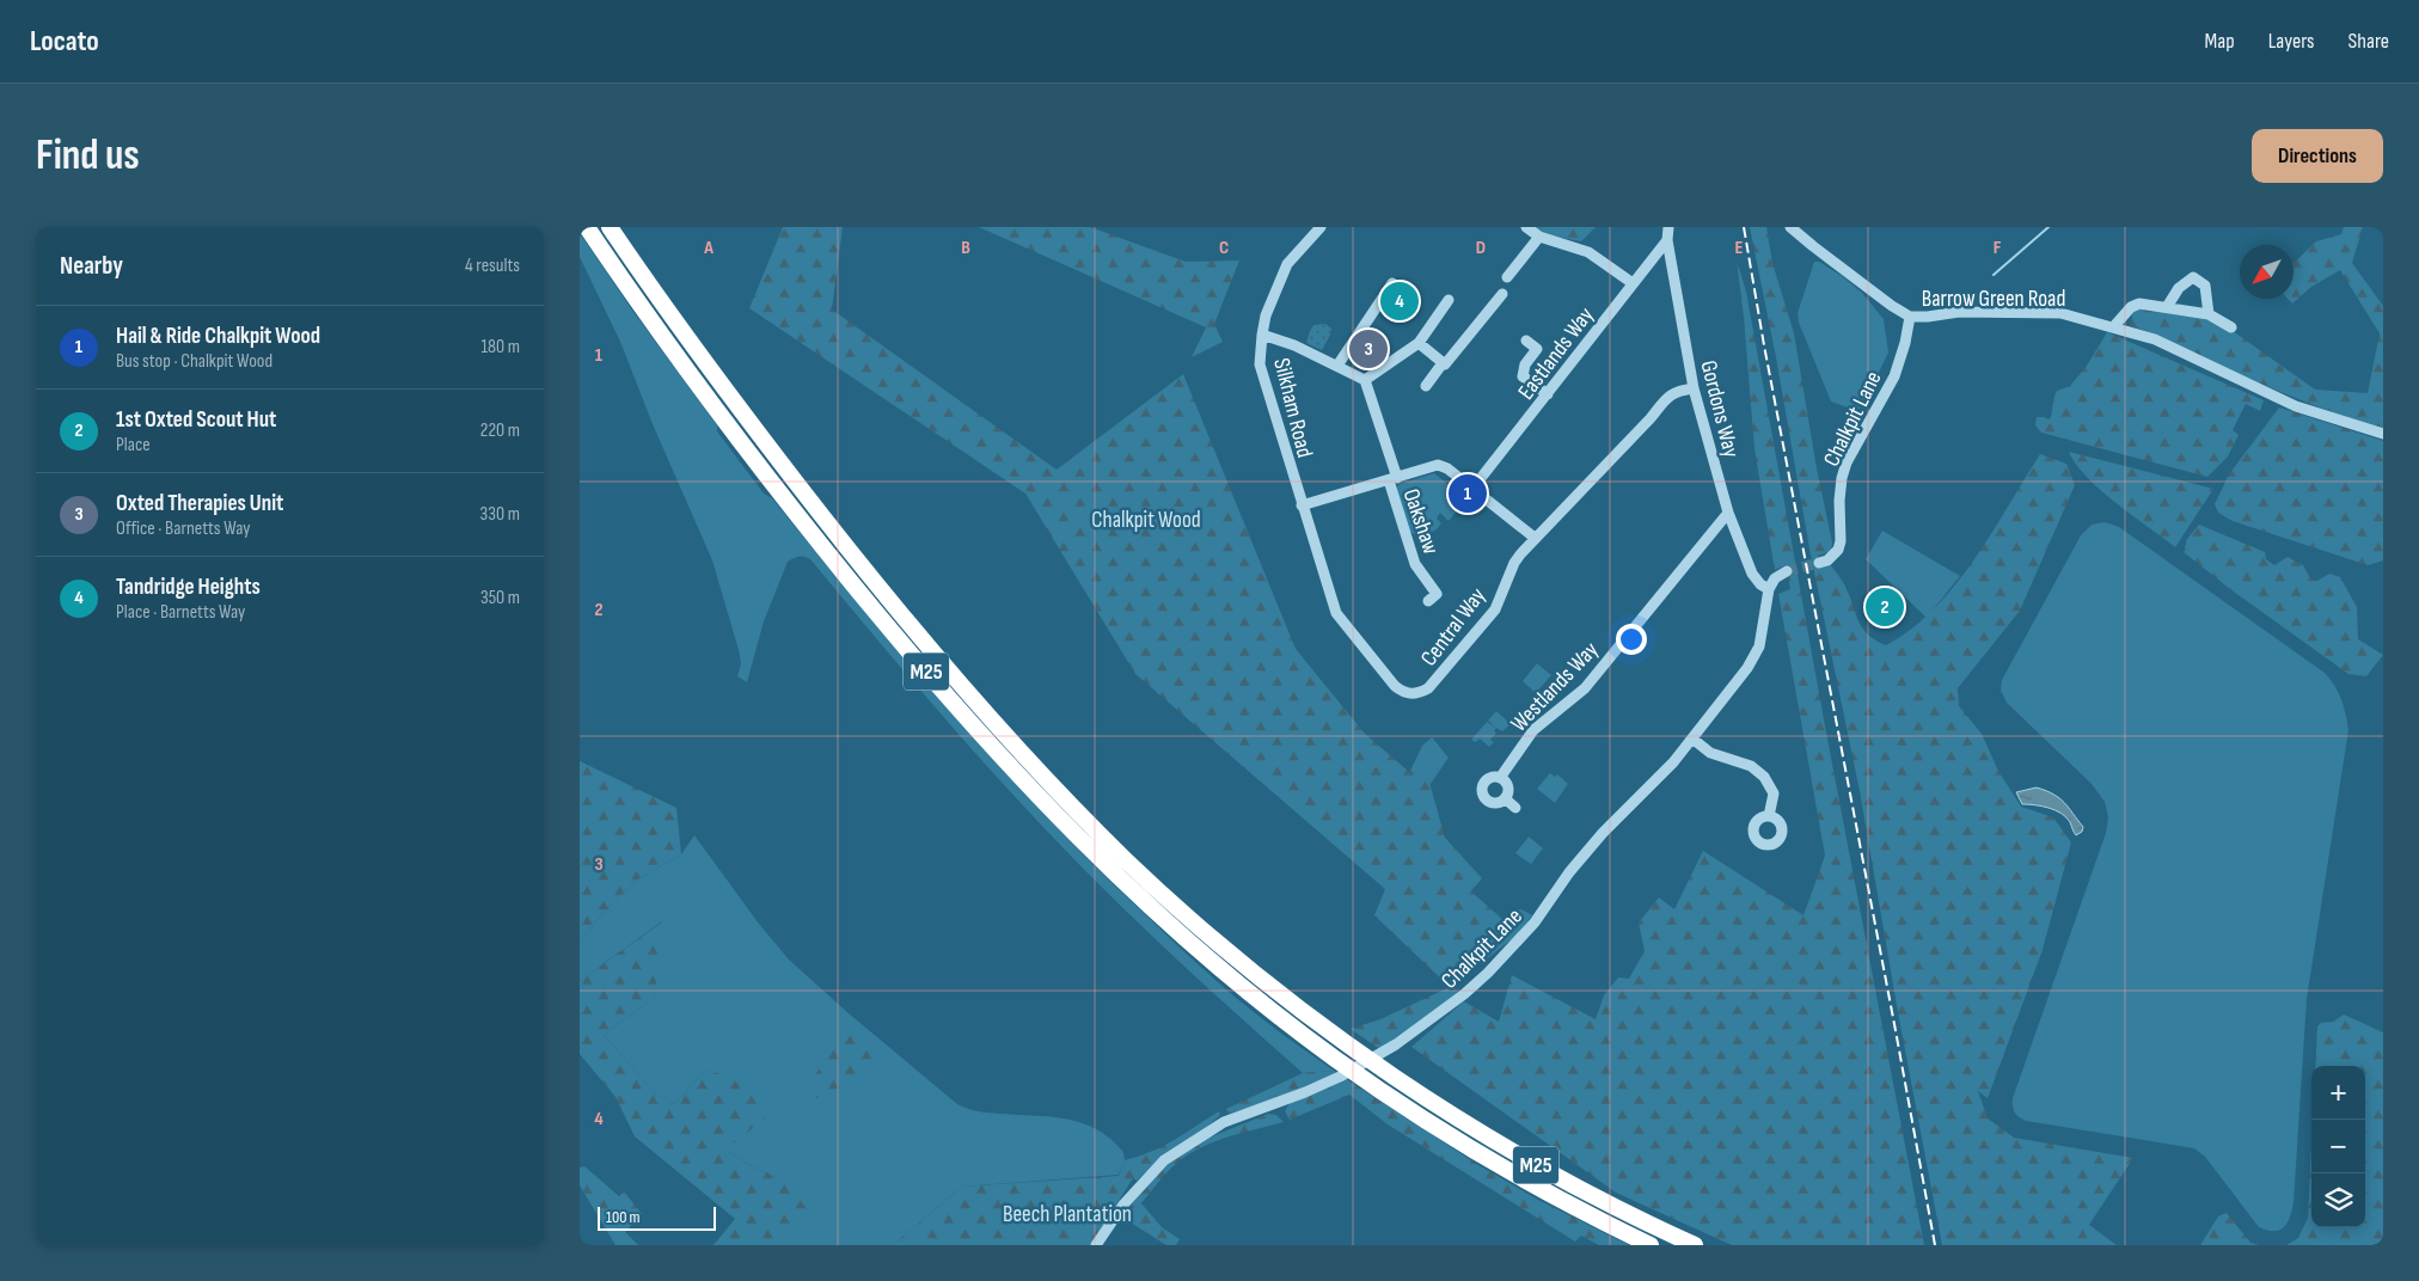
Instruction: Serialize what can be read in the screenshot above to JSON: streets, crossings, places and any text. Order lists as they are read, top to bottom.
{
  "streets": {
    "highway": ["M25"],
    "street": [
      "Barrow Green Road",
      "Eastlands Way",
      "Silkham Road",
      "Gordons Way",
      "Chalkpit Lane",
      "Oakshaw",
      "Central Way",
      "Westlands Way"
    ]
  },
  "crossings": [
    ["Barrow Green Road", "Chalkpit Lane"],
    ["Eastlands Way", "Gordons Way"],
    ["Silkham Road", "Central Way"],
    ["Gordons Way", "Chalkpit Lane"],
    ["Gordons Way", "Central Way"],
    ["Gordons Way", "Westlands Way"]
  ],
  "parks": ["Chalkpit Wood", "Beech Plantation"],
  "scale_bar": "100 m",
  "north": "bottom left",
  "page": {
    "header": "Locato",
    "nav": ["Map", "Layers", "Share"],
    "buttons": "Directions",
    "title": "Find us",
    "heading": ["Nearby", "4 results"],
    "pins": [
      "4",
      "3",
      "1",
      "2"
    ],
    "list": [
      {
        "mark": "1",
        "name": "Hail & Ride Chalkpit Wood",
        "note": "Bus stop · Chalkpit Wood",
        "value": "180 m"
      },
      {
        "mark": "2",
        "name": "1st Oxted Scout Hut",
        "note": "Place",
        "value": "220 m"
      },
      {
        "mark": "3",
        "name": "Oxted Therapies Unit",
        "note": "Office · Barnetts Way",
        "value": "330 m"
      },
      {
        "mark": "4",
        "name": "Tandridge Heights",
        "note": "Place · Barnetts Way",
        "value": "350 m"
      }
    ],
    "map_buttons": ["+", "−"],
    "scale": "100 m"
  },
  "grid": {
    "columns": [
      "A",
      "B",
      "C",
      "D",
      "E",
      "F"
    ],
    "rows": [
      "1",
      "2",
      "3",
      "4"
    ]
  }
}
